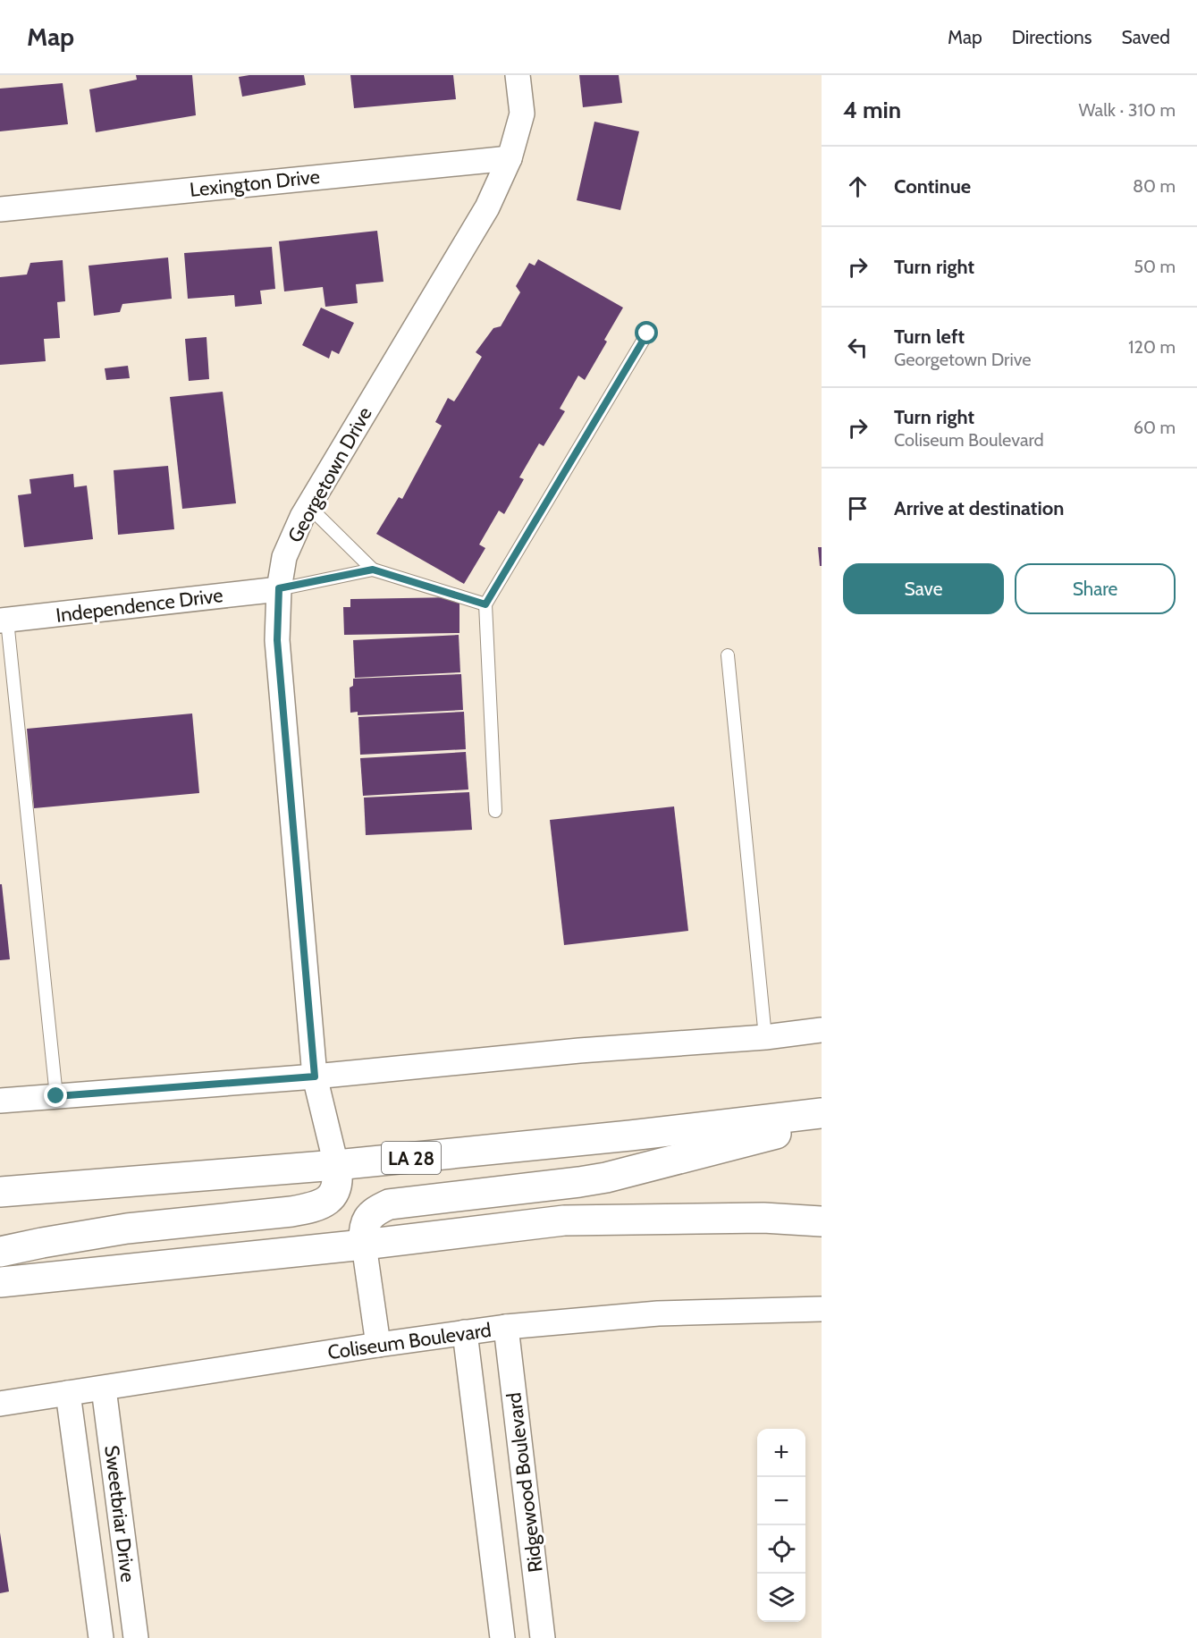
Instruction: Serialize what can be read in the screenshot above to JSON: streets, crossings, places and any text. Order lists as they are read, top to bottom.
{
  "streets": {
    "highway": ["LA 28"],
    "street": [
      "Lexington Drive",
      "Georgetown Drive",
      "Independence Drive",
      "Coliseum Boulevard",
      "Ridgewood Boulevard",
      "Sweetbriar Drive"
    ]
  },
  "crossings": [
    ["Lexington Drive", "Georgetown Drive"],
    ["Georgetown Drive", "Independence Drive"],
    ["Georgetown Drive", "LA 28"],
    ["Coliseum Boulevard", "Ridgewood Boulevard"],
    ["Coliseum Boulevard", "Sweetbriar Drive"]
  ],
  "page": {
    "header": "Map",
    "nav": ["Map", "Directions", "Saved"],
    "heading": ["4 min", "Walk · 310 m"],
    "list": [
      ["Continue", "80 m"],
      ["Turn right", "50 m"],
      ["Turn left", "Georgetown Drive", "120 m"],
      ["Turn right", "Coliseum Boulevard", "60 m"],
      "Arrive at destination"
    ],
    "buttons": ["Save", "Share"],
    "map_buttons": ["+", "−"]
  }
}
